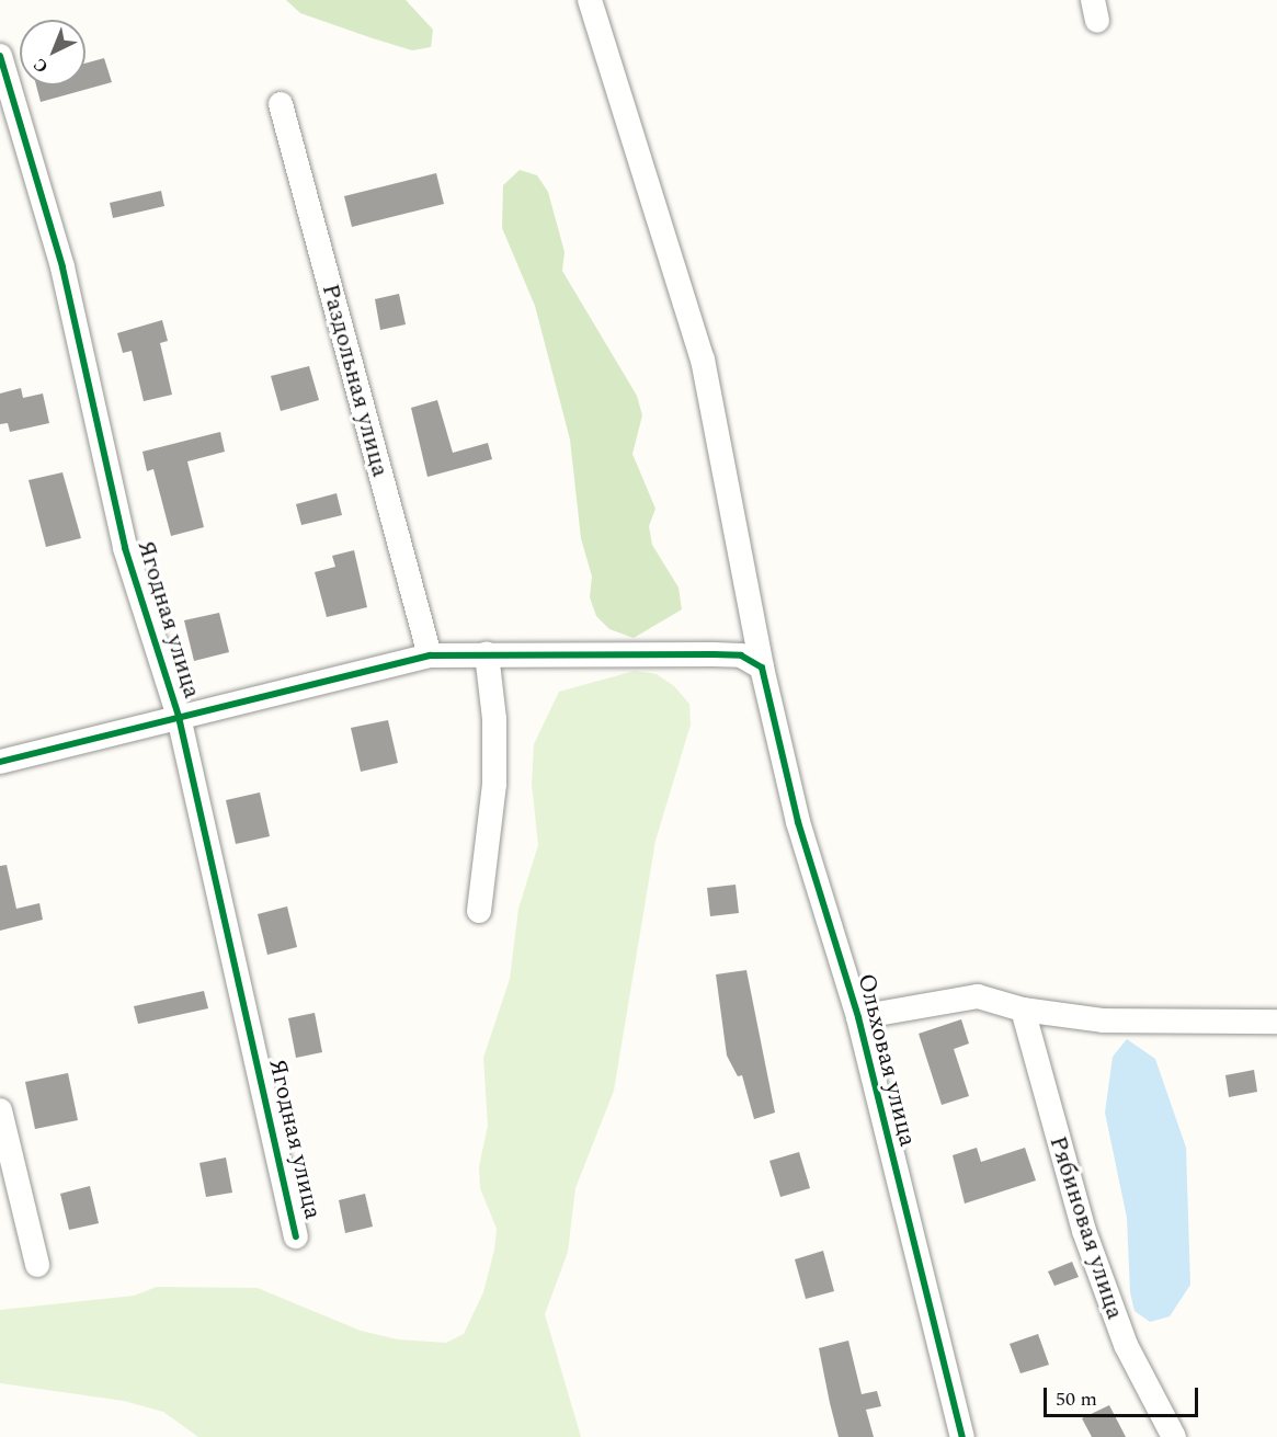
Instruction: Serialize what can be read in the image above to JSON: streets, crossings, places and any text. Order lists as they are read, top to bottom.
{
  "streets": {
    "street": [
      "Раздольная улица",
      "Ягодная улица",
      "Ольховая улица",
      "Рябиновая улица"
    ]
  },
  "scale_bar": "50 m",
  "north": "bottom left"
}
